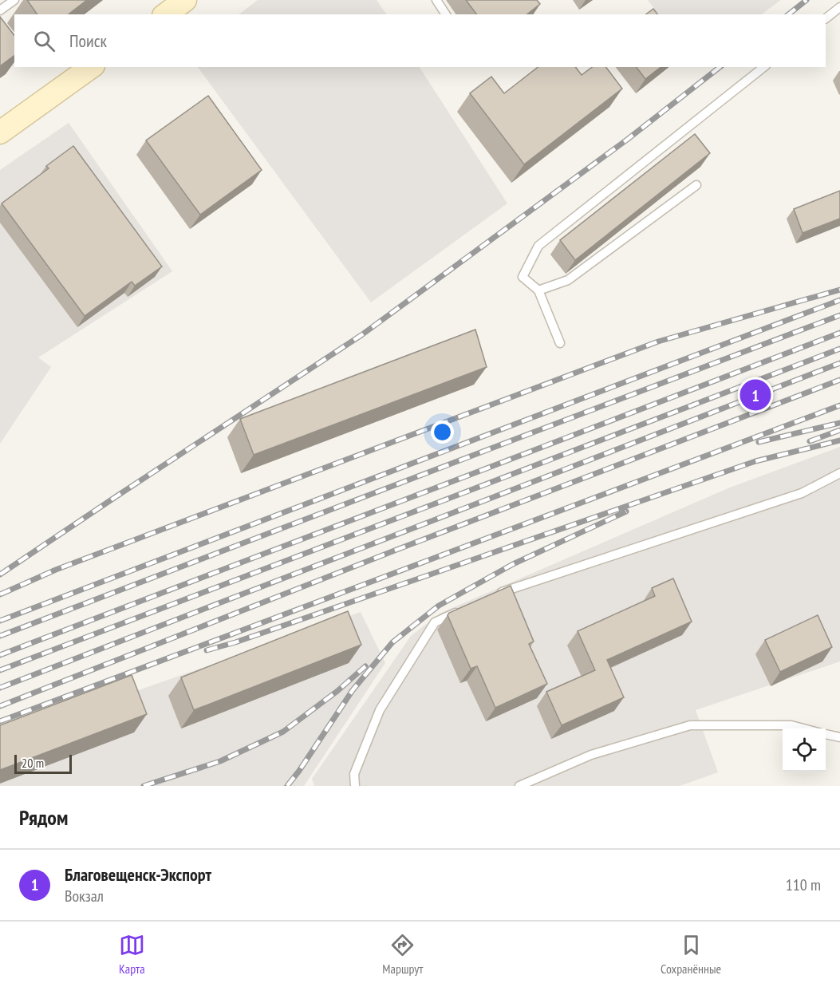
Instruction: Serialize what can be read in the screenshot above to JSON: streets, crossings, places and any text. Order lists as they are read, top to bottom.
{
  "scale_bar": "20 m",
  "page": {
    "search": "Поиск",
    "pins": "1",
    "scale": "20 m",
    "heading": "Рядом",
    "list": [
      {
        "mark": "1",
        "name": "Благовещенск-Экспорт",
        "note": "Вокзал",
        "value": "110 m"
      }
    ],
    "nav": ["Карта", "Маршрут", "Сохранённые"]
  }
}
